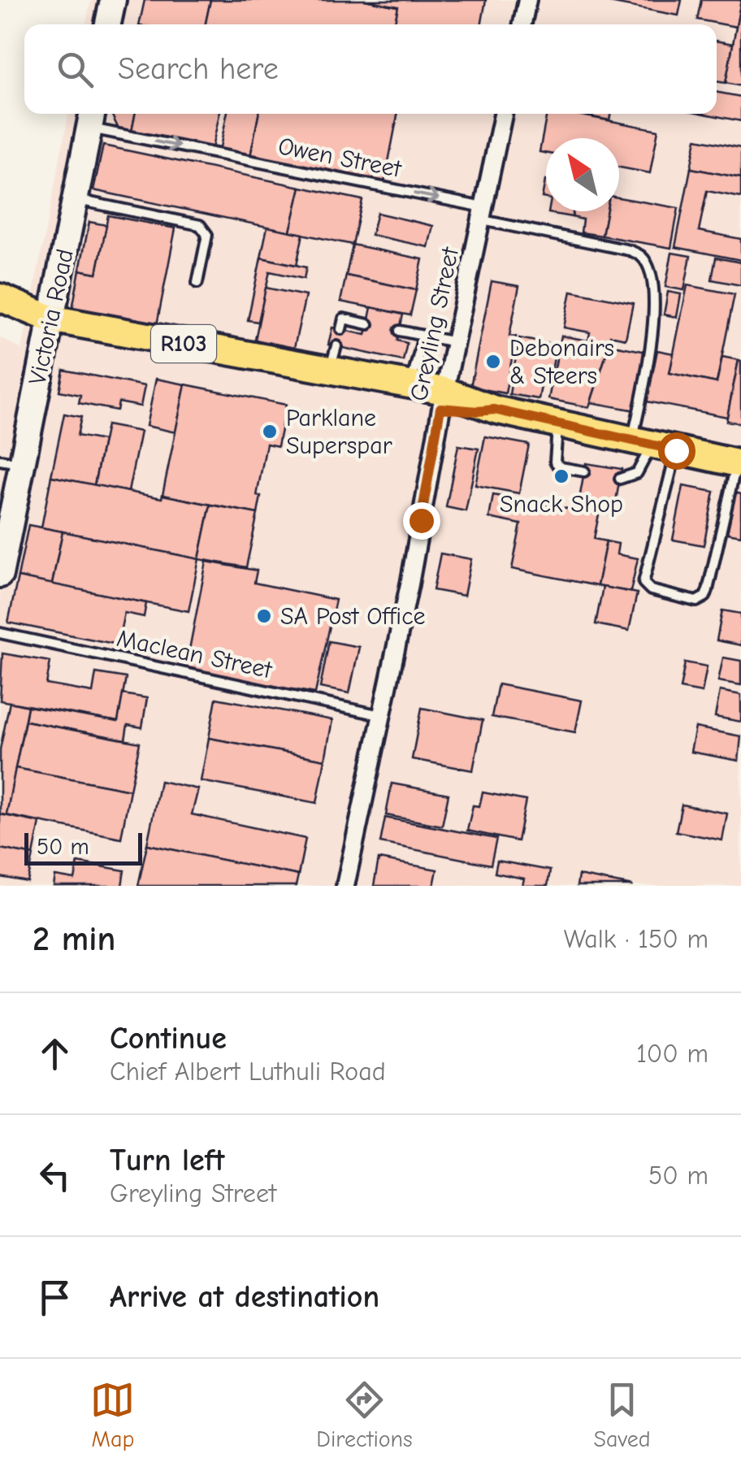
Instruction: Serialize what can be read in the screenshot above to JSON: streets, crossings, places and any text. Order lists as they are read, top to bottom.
{
  "streets": {
    "main road": ["Victoria Road", "R103"],
    "street": ["Greyling Street"],
    "lane": ["Owen Street", "Maclean Street"]
  },
  "crossings": [
    ["Owen Street", "Victoria Road"],
    ["Owen Street", "Greyling Street"],
    ["Owen Street", "R103"],
    ["Victoria Road", "R103"],
    ["Greyling Street", "R103"],
    ["Greyling Street", "Maclean Street"]
  ],
  "one_way": ["Owen Street"],
  "places": [
    "Debonairs & Steers",
    "Parklane Superspar",
    "Snack Shop",
    "SA Post Office"
  ],
  "scale_bar": "50 m",
  "north": "top left",
  "page": {
    "search": "Search here",
    "scale": "50 m",
    "heading": ["2 min", "Walk · 150 m"],
    "list": [
      ["Continue", "Chief Albert Luthuli Road", "100 m"],
      ["Turn left", "Greyling Street", "50 m"],
      "Arrive at destination"
    ],
    "nav": ["Map", "Directions", "Saved"]
  }
}
